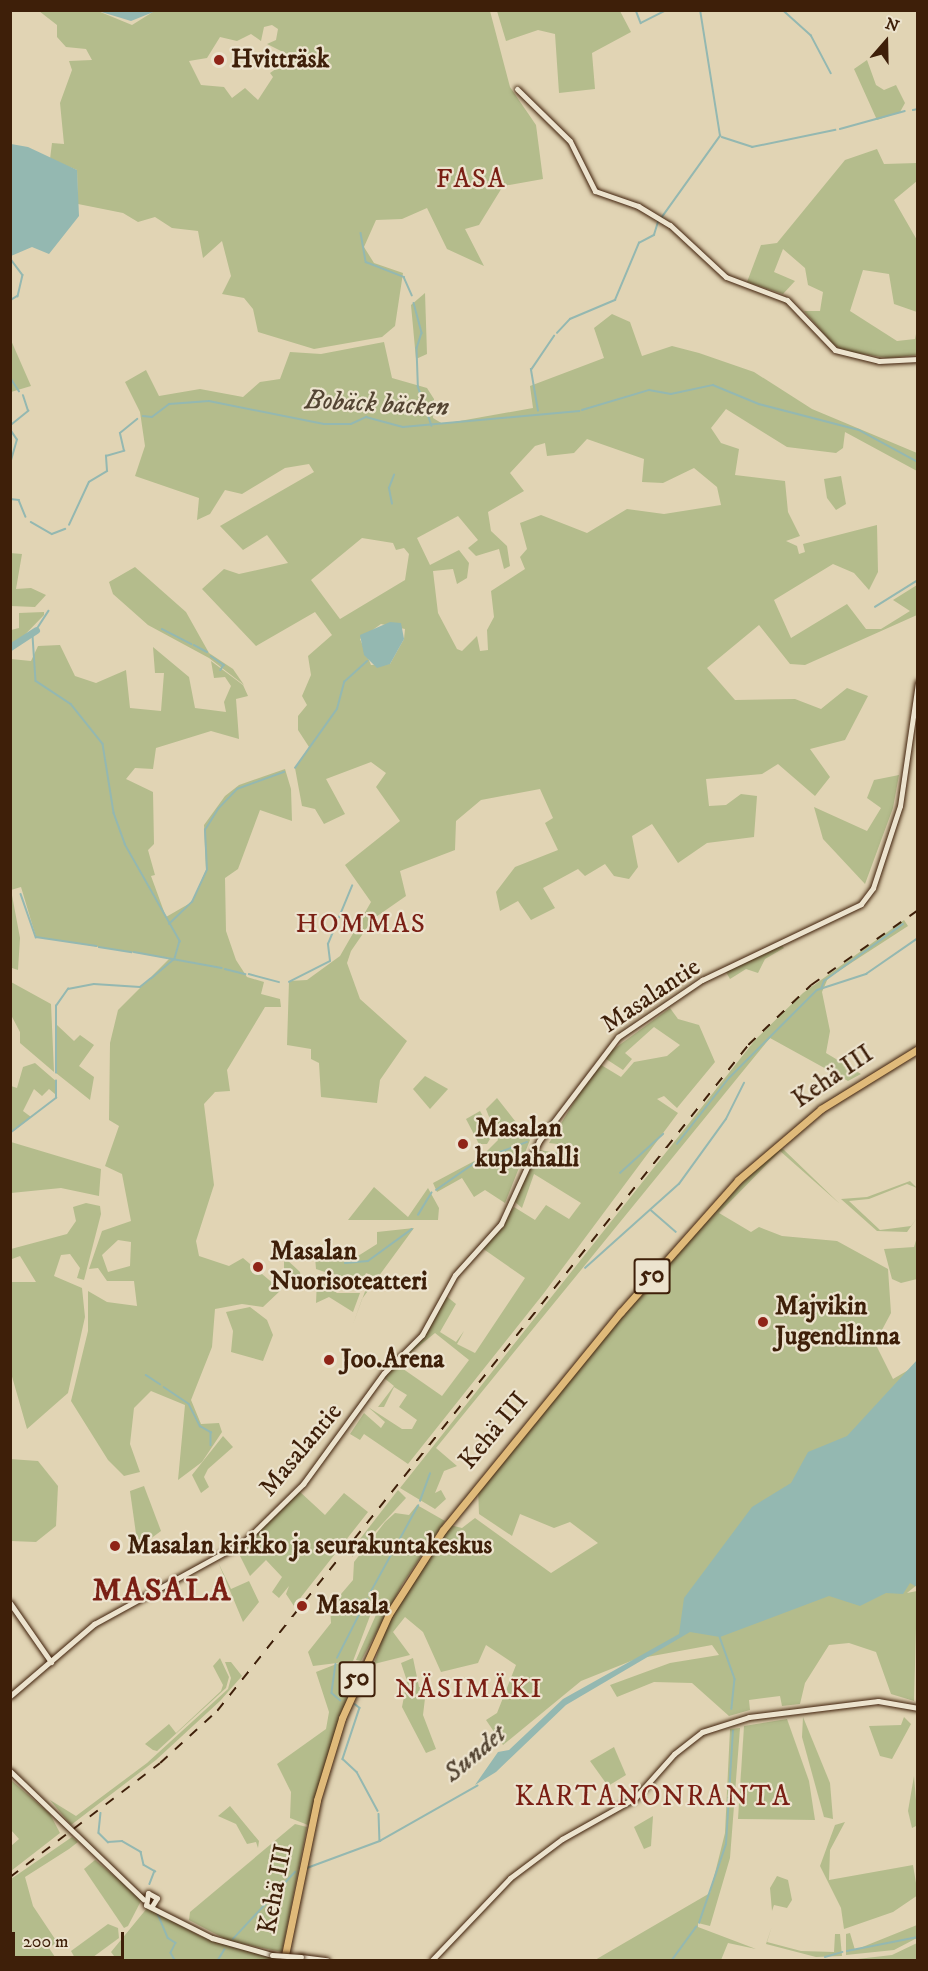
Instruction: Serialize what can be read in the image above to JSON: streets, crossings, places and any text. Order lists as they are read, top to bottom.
{
  "streets": {
    "highway": ["Kehä III", "50"],
    "street": ["Masalantie"]
  },
  "districts": [
    "FASA",
    "HOMMAS",
    "MASALA",
    "NÄSIMÄKI",
    "KARTANONRANTA"
  ],
  "water": ["Bobäck bäcken", "Sundet"],
  "places": [
    "Hvitträsk",
    "Masalan kuplahalli",
    "Masalan Nuorisoteatteri",
    "Majvikin Jugendlinna",
    "Joo.Arena",
    "Masalan kirkko ja seurakuntakeskus",
    "Masala"
  ],
  "scale_bar": "200 m",
  "north": "top"
}
